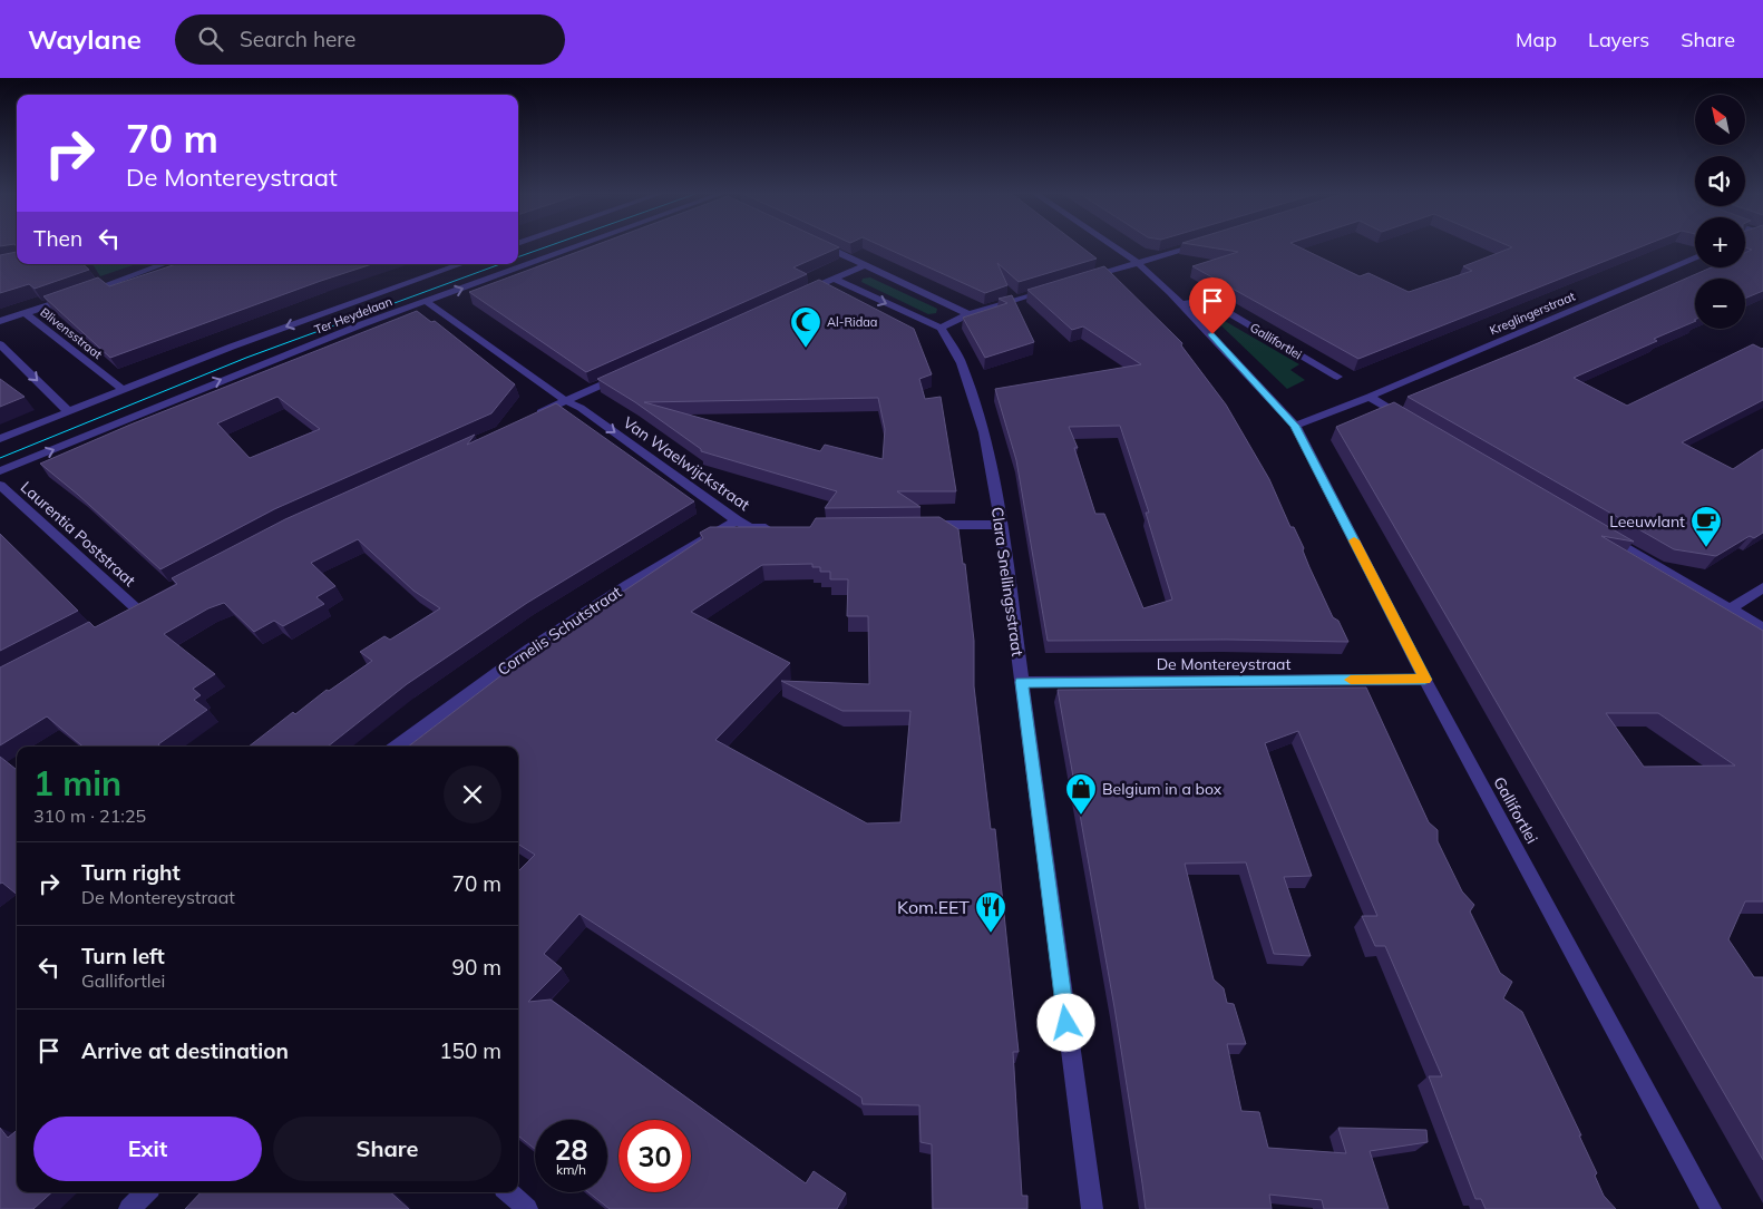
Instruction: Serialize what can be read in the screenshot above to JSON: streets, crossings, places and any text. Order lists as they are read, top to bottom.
{
  "streets": {
    "street": [
      "Kreglingerstraat",
      "Ter Heydelaan",
      "Blivensstraat",
      "Gallifortlei",
      "Van Waelwijckstraat",
      "Laurentia Poststraat",
      "Clara Snellingsstraat",
      "Cornelis Schutstraat",
      "De Montereystraat"
    ]
  },
  "crossings": [
    ["Ter Heydelaan", "Blivensstraat"],
    ["Ter Heydelaan", "Van Waelwijckstraat"],
    ["Gallifortlei", "De Montereystraat"],
    ["Van Waelwijckstraat", "Cornelis Schutstraat"],
    ["Clara Snellingsstraat", "De Montereystraat"]
  ],
  "one_way": ["Van Waelwijckstraat"],
  "places": {
    "mosque": ["Al-Ridaa"],
    "cafe": ["Leeuwlant"],
    "shop": ["Belgium in a box"],
    "restaurant": ["Kom.EET"]
  },
  "north": "top left",
  "page": {
    "header": "Waylane",
    "search": "Search here",
    "nav": ["Map", "Layers", "Share"],
    "map_buttons": ["+", "−"],
    "turn": ["70 m", "De Montereystraat"],
    "then": "Then",
    "heading": ["1 min", "310 m · 21:25"],
    "list": [
      {
        "name": "Turn right",
        "note": "De Montereystraat",
        "value": "70 m"
      },
      {
        "name": "Turn left",
        "note": "Gallifortlei",
        "value": "90 m"
      },
      {
        "name": "Arrive at destination",
        "value": "150 m"
      }
    ],
    "buttons": ["Exit", "Share"],
    "speed": "28 km/h",
    "limit": "30"
  }
}
